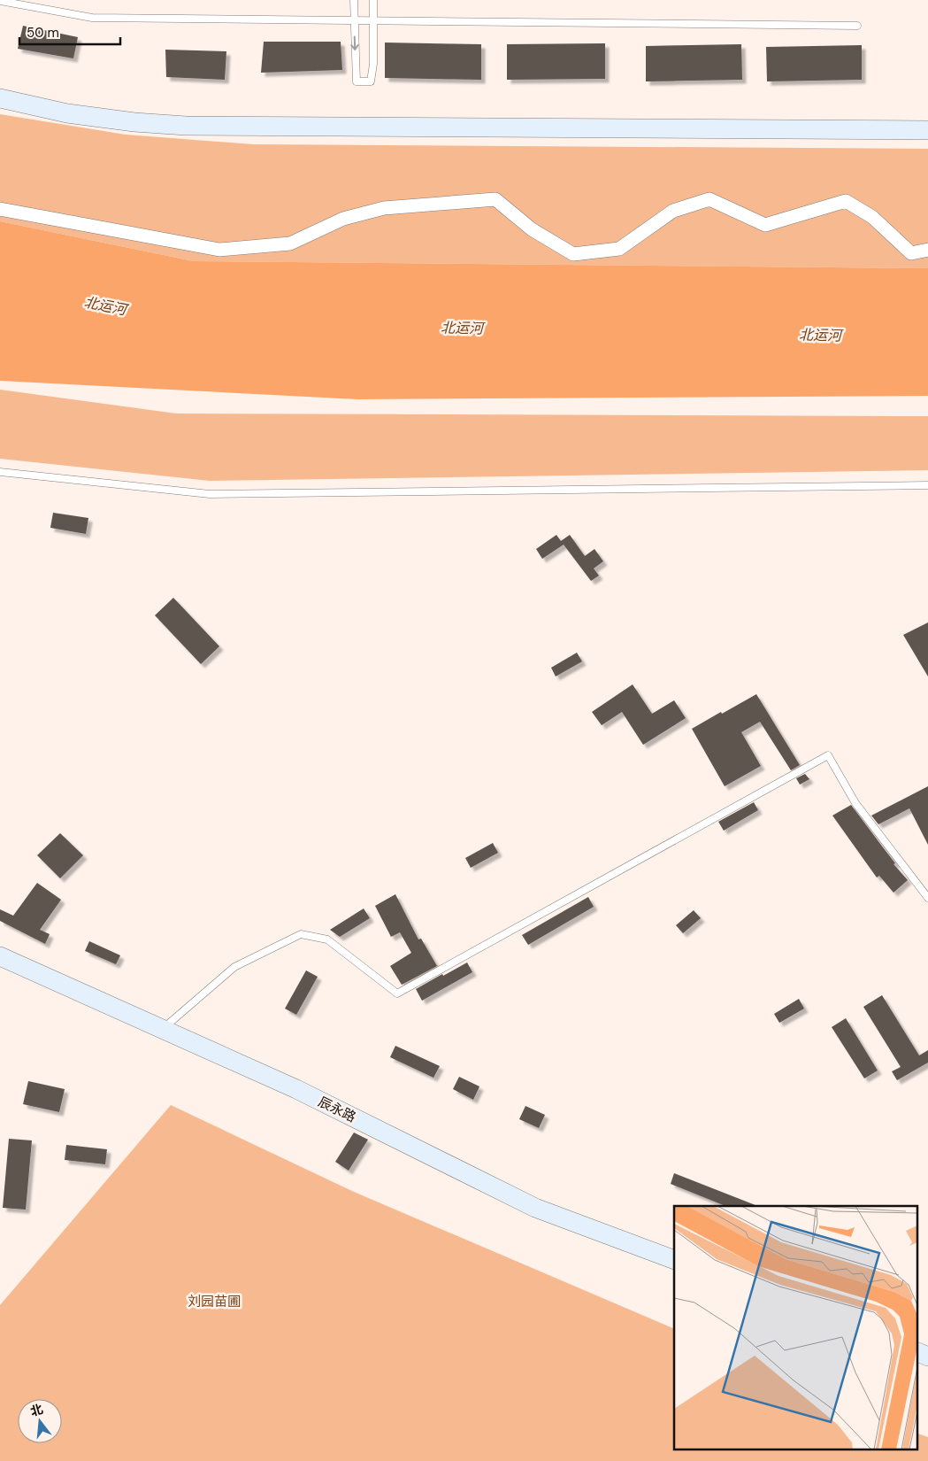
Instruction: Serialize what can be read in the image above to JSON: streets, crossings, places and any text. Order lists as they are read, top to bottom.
{
  "streets": {
    "street": ["辰永路"]
  },
  "water": ["北运河"],
  "parks": ["刘园苗圃"],
  "scale_bar": "50 m",
  "north": "top"
}
